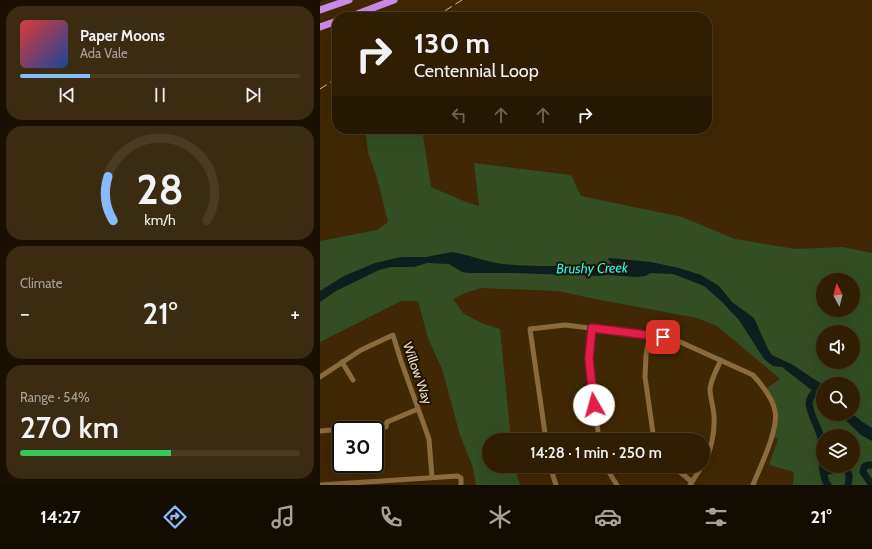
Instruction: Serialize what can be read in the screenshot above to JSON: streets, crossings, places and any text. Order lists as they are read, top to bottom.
{
  "streets": {
    "street": ["Willow Way"]
  },
  "water": ["Brushy Creek"],
  "north": "top",
  "page": {
    "turn": ["130 m", "Centennial Loop"],
    "song": ["Paper Moons", "Ada Vale"],
    "tile": [
      "Climate",
      ["Range · 54%", "270 km"]
    ],
    "heat": ["−", "21°", "+"],
    "limit": "30",
    "trip": "14:28 · 1 min · 250 m",
    "tabs": ["14:27", "21°"],
    "gauge": ["28", "km/h"]
  }
}
